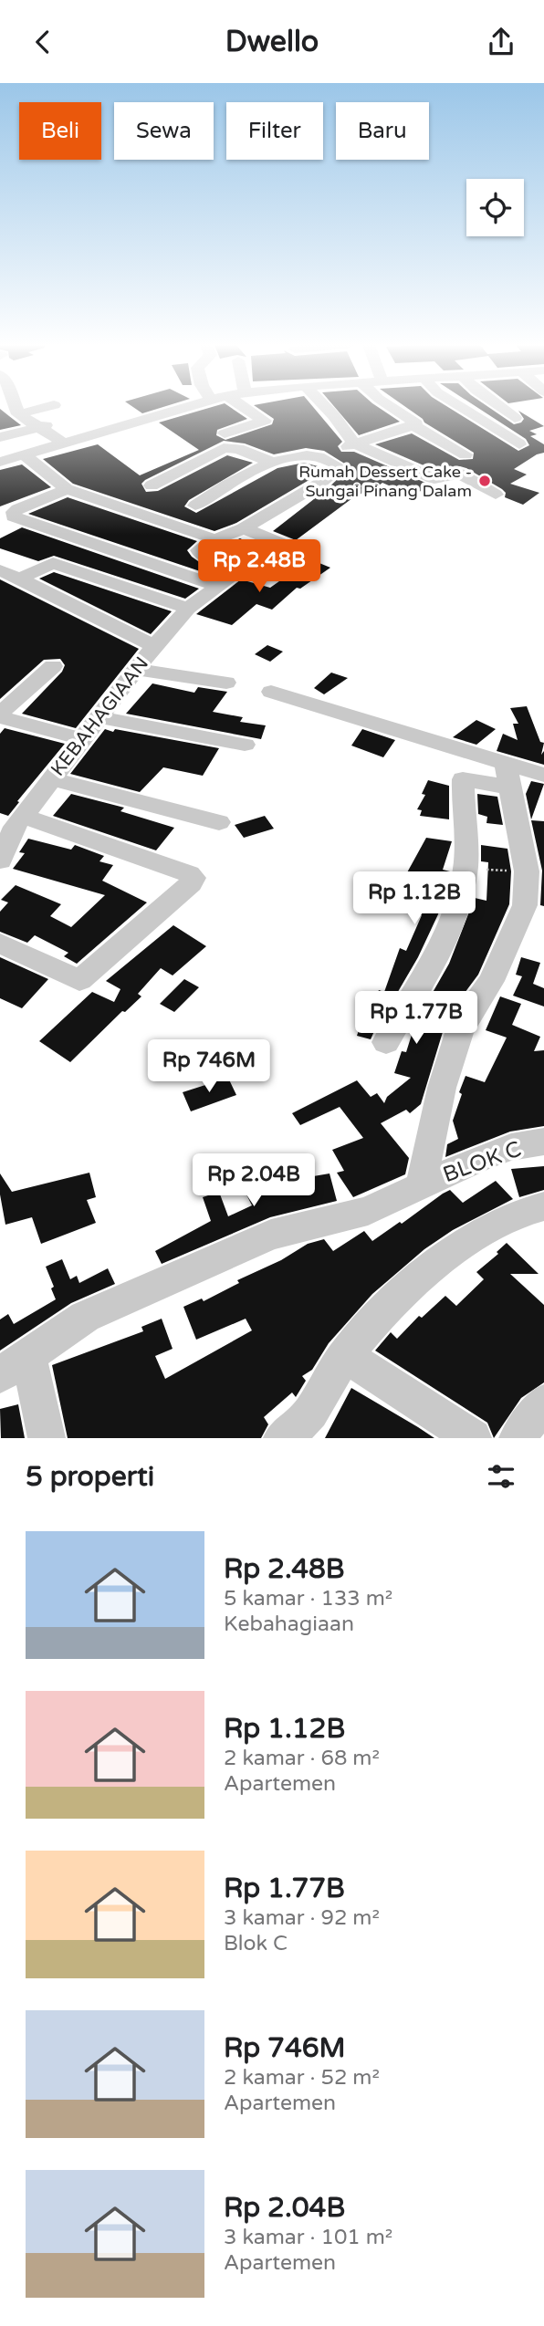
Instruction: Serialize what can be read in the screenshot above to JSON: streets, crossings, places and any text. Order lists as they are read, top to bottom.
{
  "streets": {
    "street": ["KEBAHAGIAAN", "BLOK C"]
  },
  "places": ["Rumah Dessert Cake - Sungai Pinang Dalam"],
  "page": {
    "header": "Dwello",
    "chip": [
      "Beli",
      "Sewa",
      "Filter",
      "Baru"
    ],
    "price": [
      "Rp 2.48B",
      "Rp 1.12B",
      "Rp 1.77B",
      "Rp 746M",
      "Rp 2.04B"
    ],
    "heading": "5 properti",
    "list": [
      {
        "name": "Rp 2.48B",
        "note": "5 kamar · 133 m² · Kebahagiaan"
      },
      {
        "name": "Rp 1.12B",
        "note": "2 kamar · 68 m² · Apartemen"
      },
      {
        "name": "Rp 1.77B",
        "note": "3 kamar · 92 m² · Blok C"
      },
      {
        "name": "Rp 746M",
        "note": "2 kamar · 52 m² · Apartemen"
      },
      {
        "name": "Rp 2.04B",
        "note": "3 kamar · 101 m² · Apartemen"
      }
    ]
  }
}
